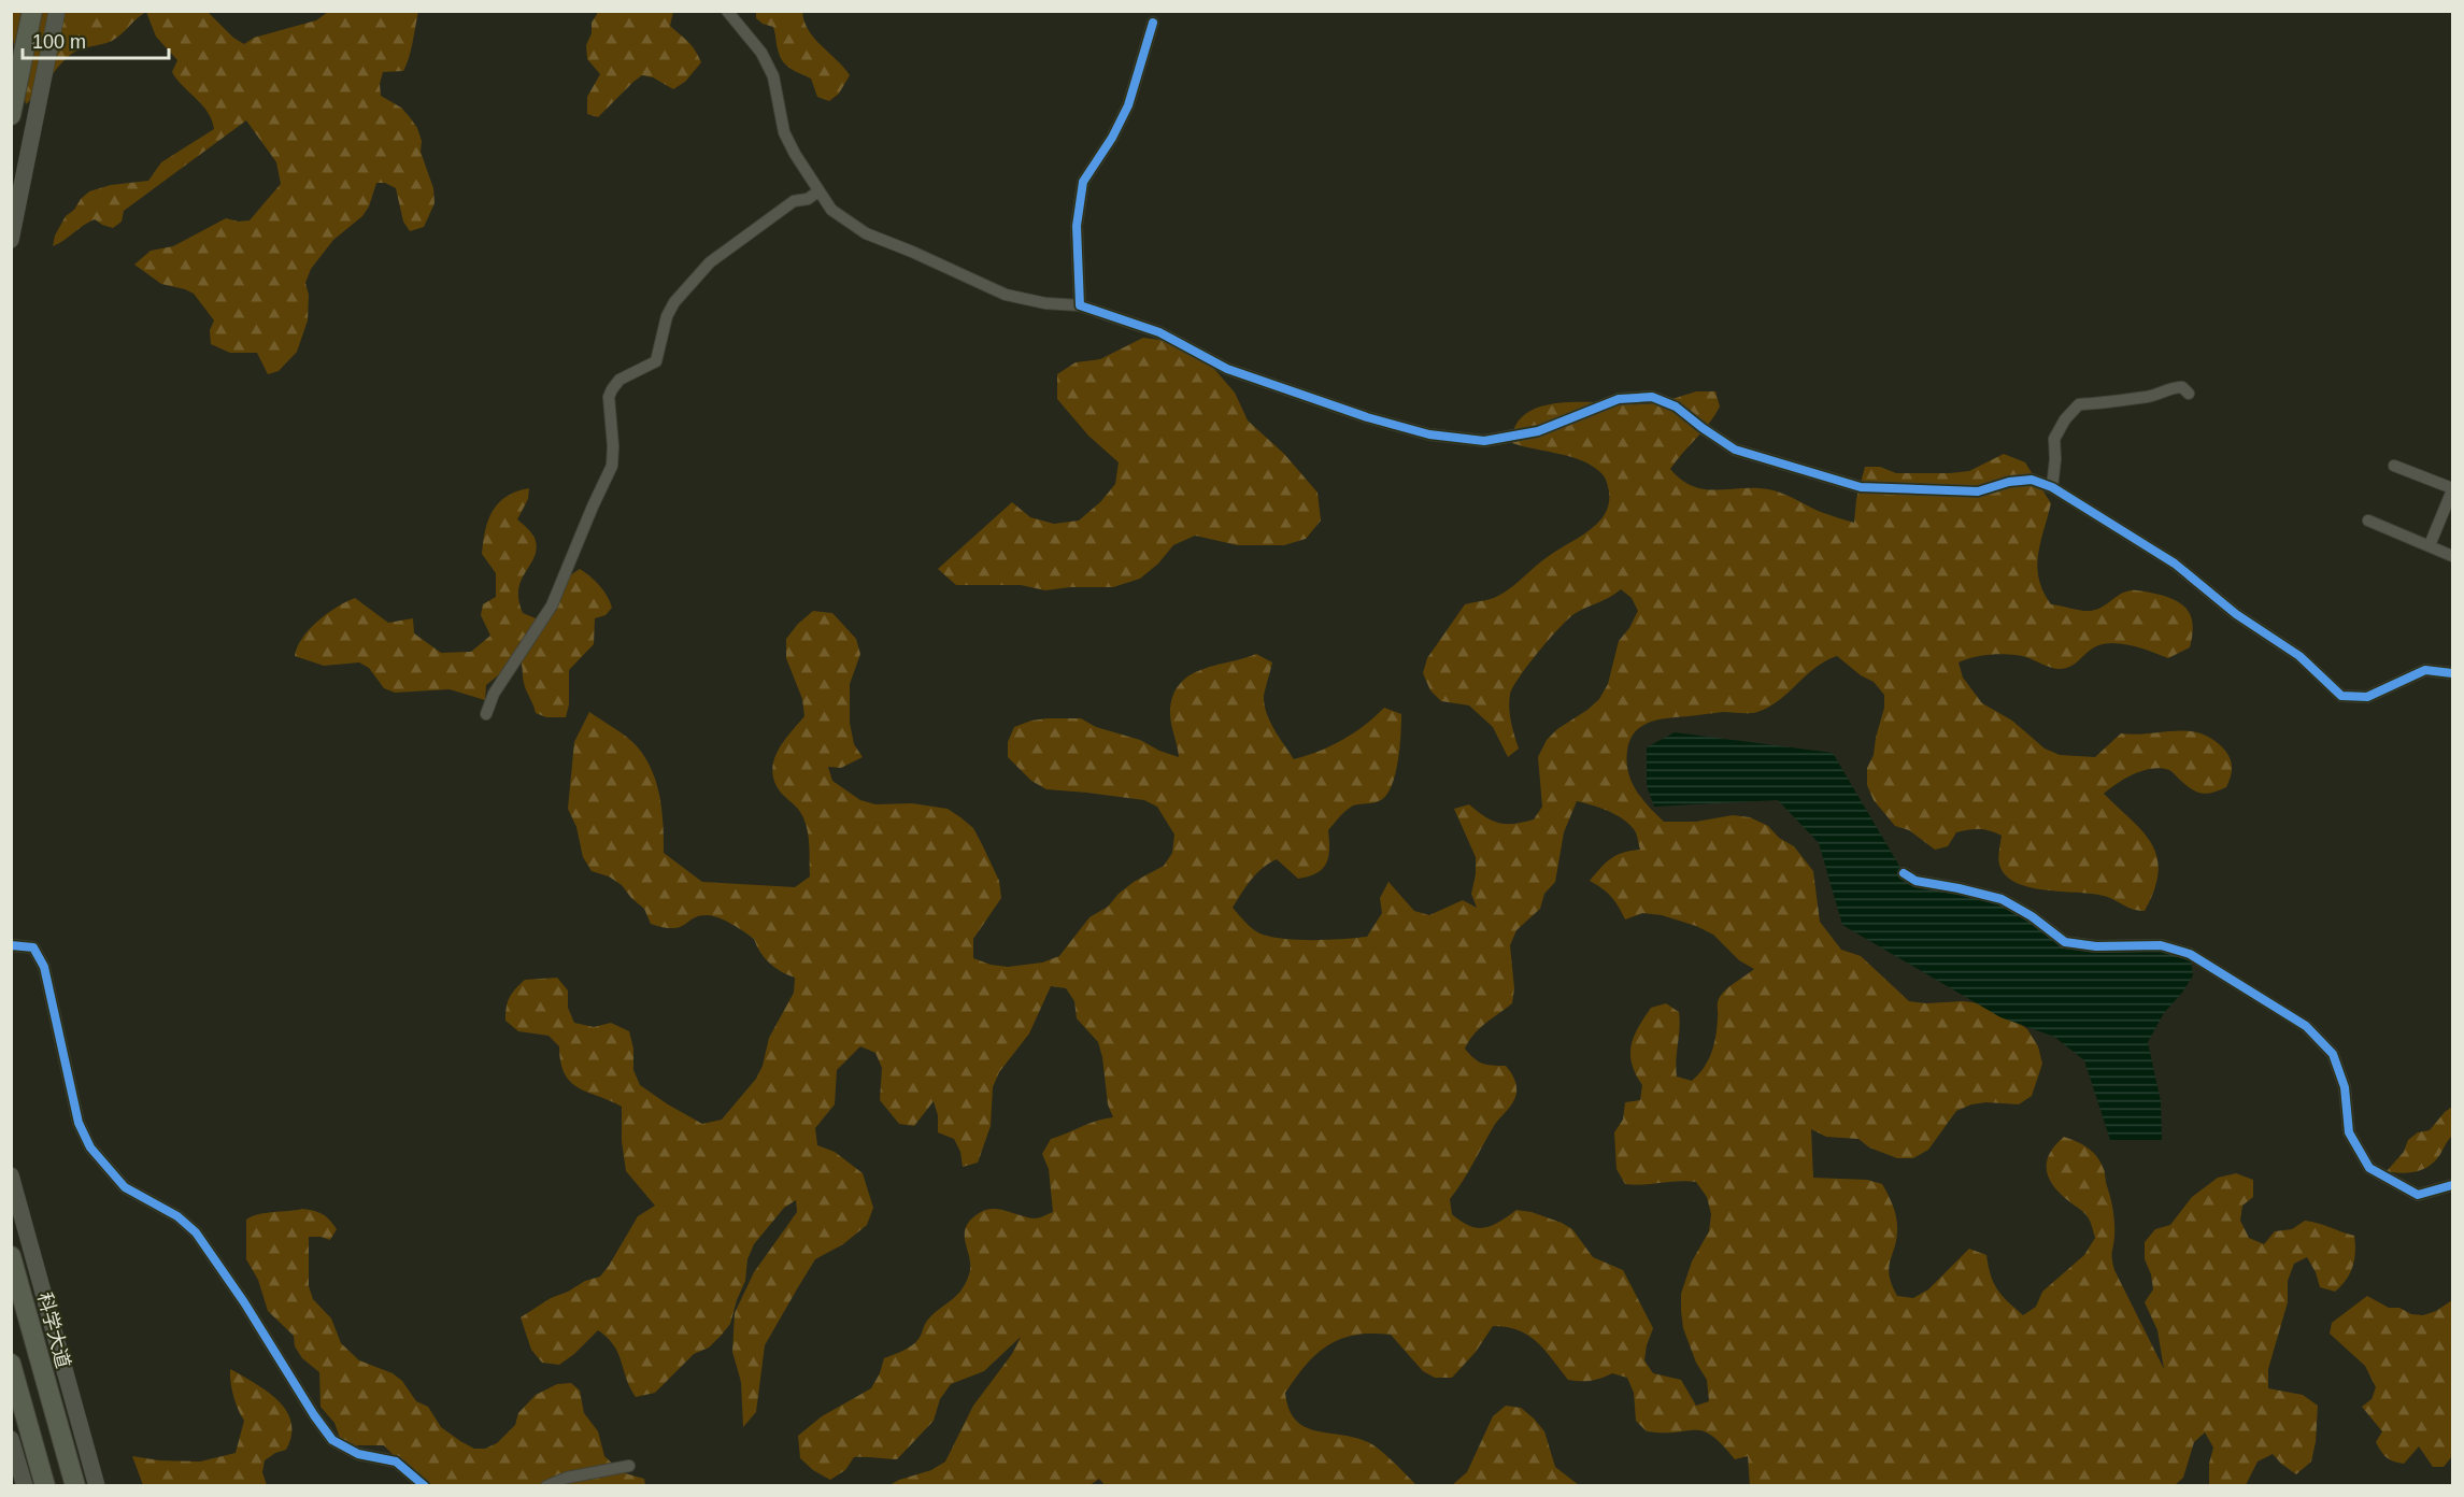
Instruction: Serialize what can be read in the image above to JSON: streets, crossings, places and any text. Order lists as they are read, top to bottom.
{
  "streets": {
    "highway": ["科学大道"]
  },
  "scale_bar": "100 m"
}
